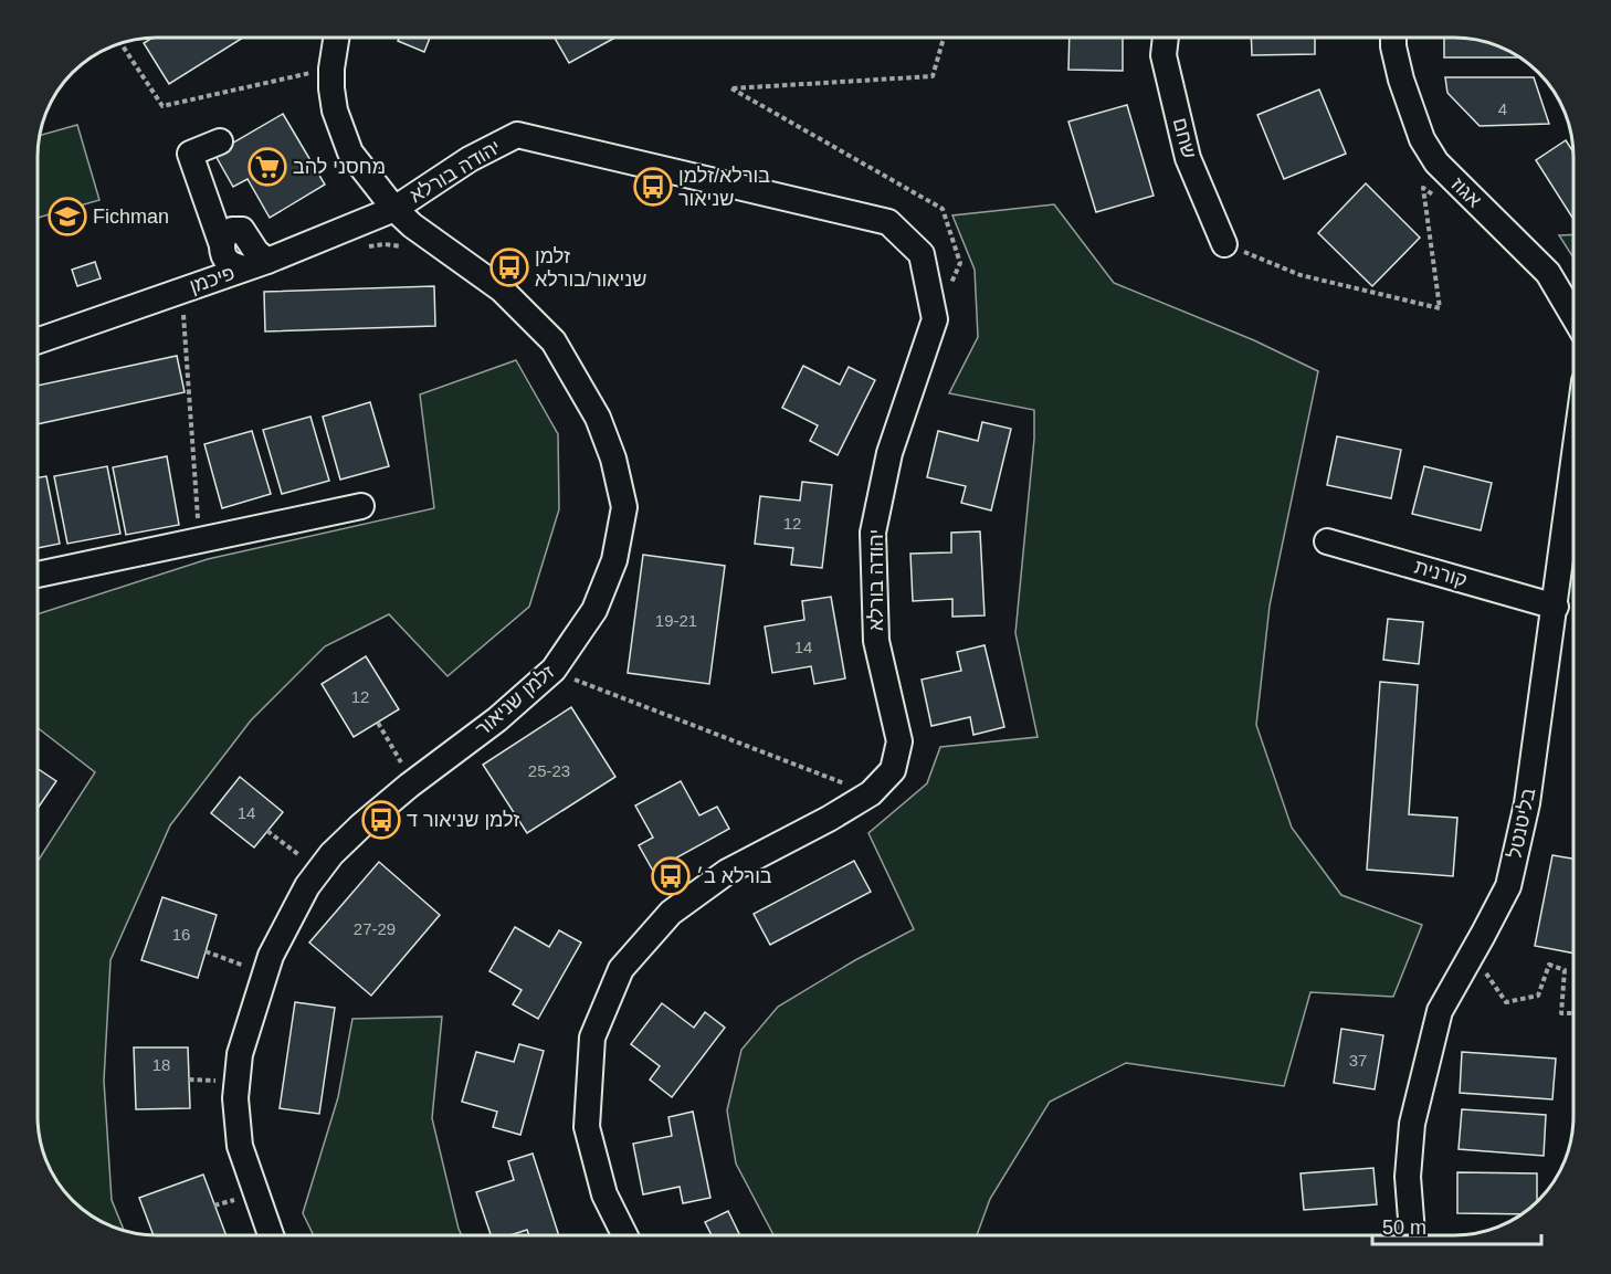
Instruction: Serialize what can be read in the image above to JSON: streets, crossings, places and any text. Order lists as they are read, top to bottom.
{
  "streets": {
    "street": [
      "שחם",
      "יהודה בורלא",
      "אגוז",
      "פיכמן",
      "קורנית",
      "זלמן שניאור",
      "בליטנטל"
    ]
  },
  "crossings": [
    ["יהודה בורלא", "פיכמן"],
    ["יהודה בורלא", "זלמן שניאור"],
    ["פיכמן", "זלמן שניאור"],
    ["קורנית", "בליטנטל"]
  ],
  "places": {
    "supermarket": ["מחסני להב"],
    "bus stop": [
      "בורלא/זלמן שניאור",
      "זלמן שניאור/בורלא",
      "זלמן שניאור ד",
      "בורלא ב׳"
    ],
    "school or university": ["Fichman"]
  },
  "house_numbers": [
    "4",
    "12",
    "19-21",
    "14",
    "12",
    "25-23",
    "14",
    "27-29",
    "16",
    "37",
    "18"
  ],
  "scale_bar": "50 m"
}
